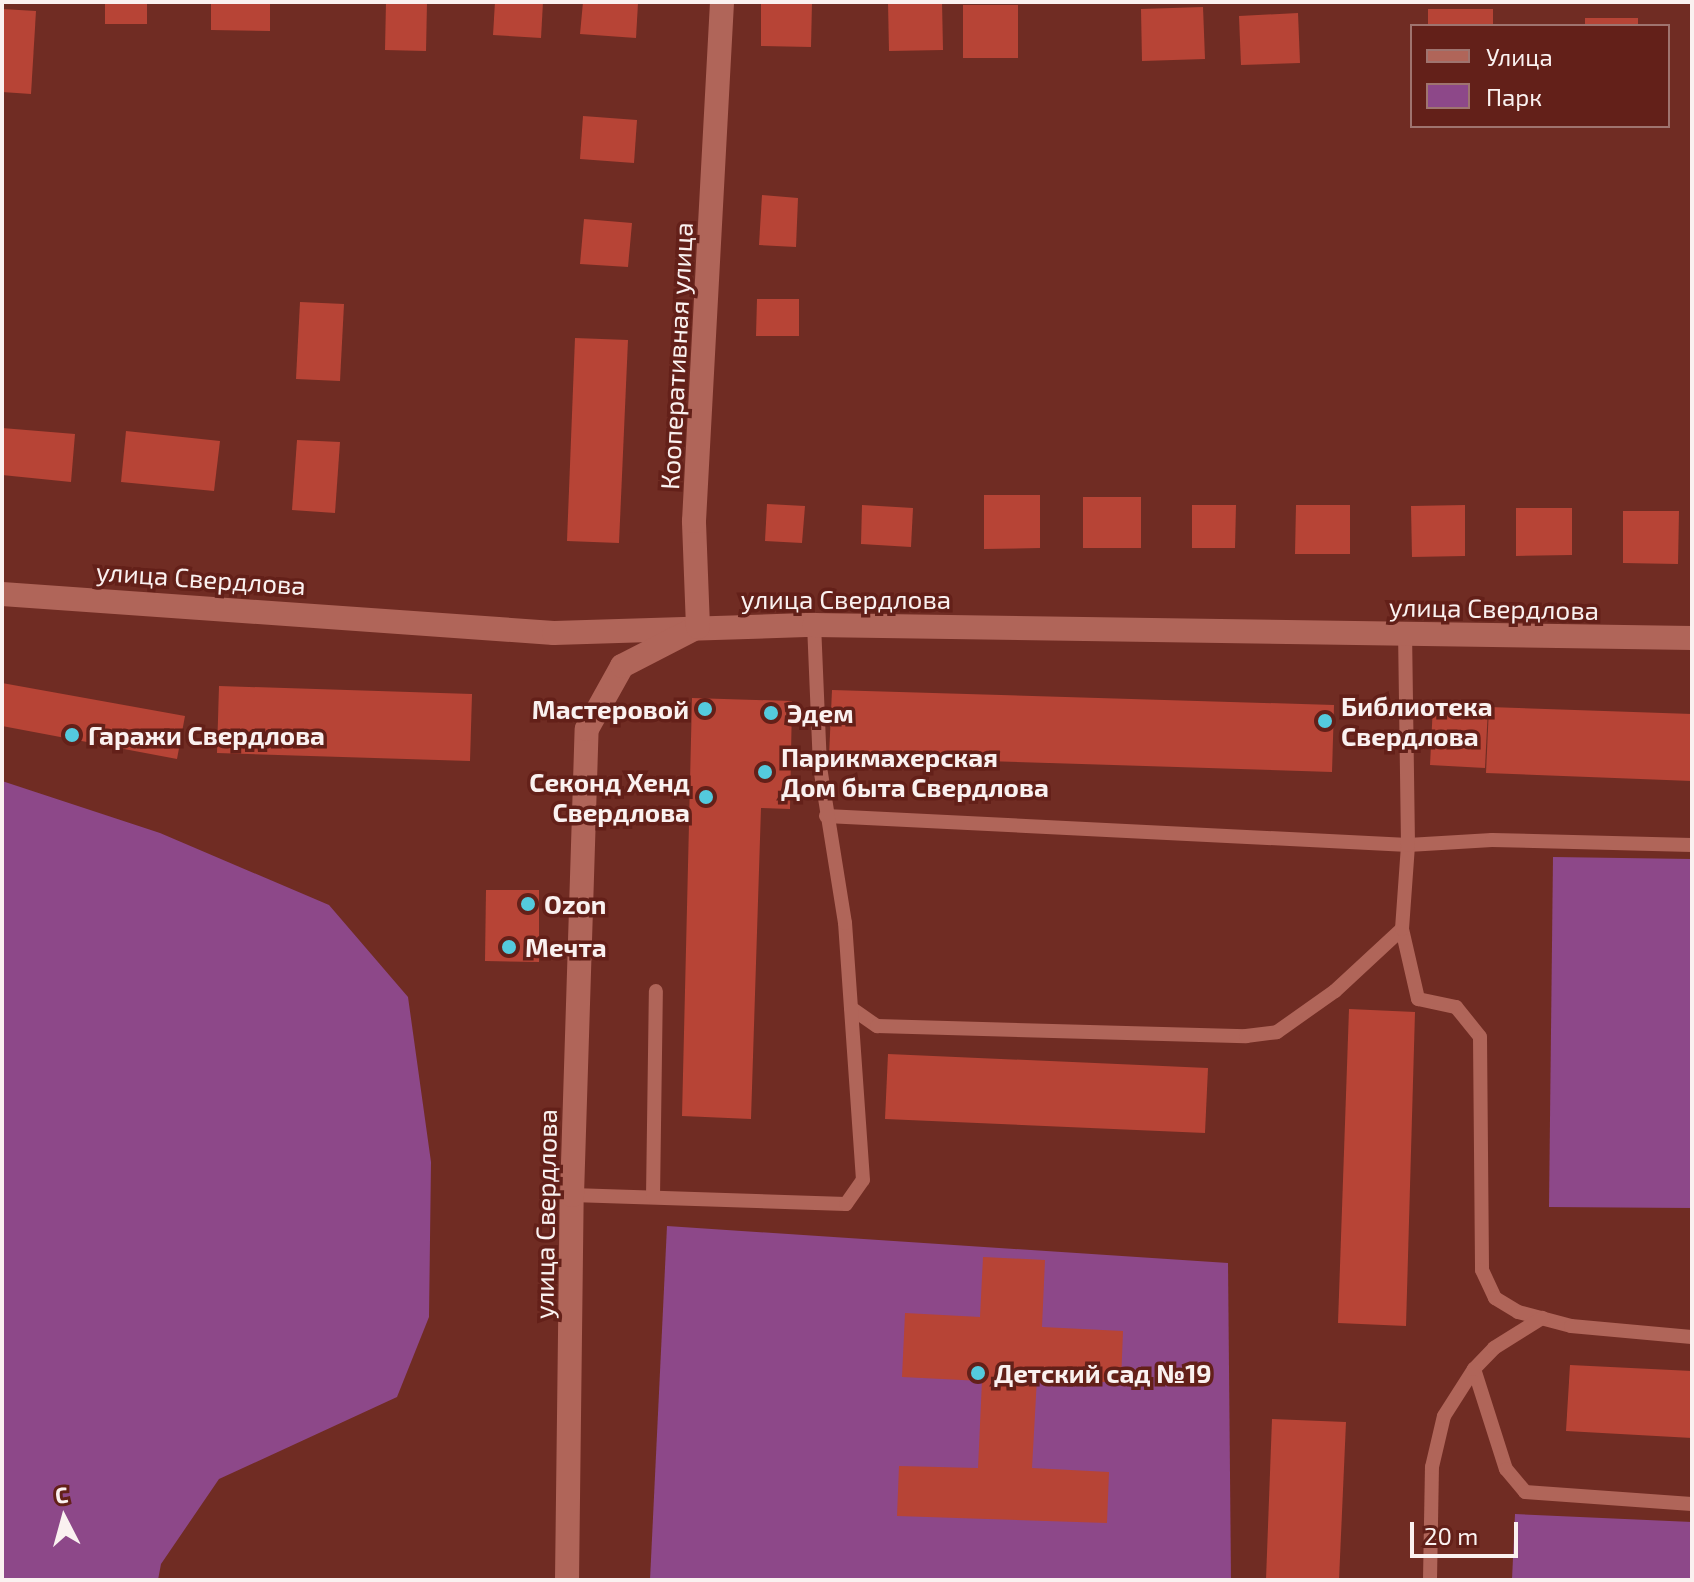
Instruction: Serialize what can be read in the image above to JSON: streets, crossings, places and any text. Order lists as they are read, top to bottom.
{
  "streets": {
    "street": ["Кооперативная улица", "улица Свердлова"]
  },
  "crossings": [
    ["Кооперативная улица", "улица Свердлова"]
  ],
  "places": [
    "Мастеровой",
    "Эдем",
    "Библиотека Свердлова",
    "Гаражи Свердлова",
    "Парикмахерская Дом быта Свердлова",
    "Секонд Хенд Свердлова",
    "Ozon",
    "Мечта",
    "Детский сад №19"
  ],
  "legend": ["Улица", "Парк"],
  "scale_bar": "20 m",
  "north": "top"
}
